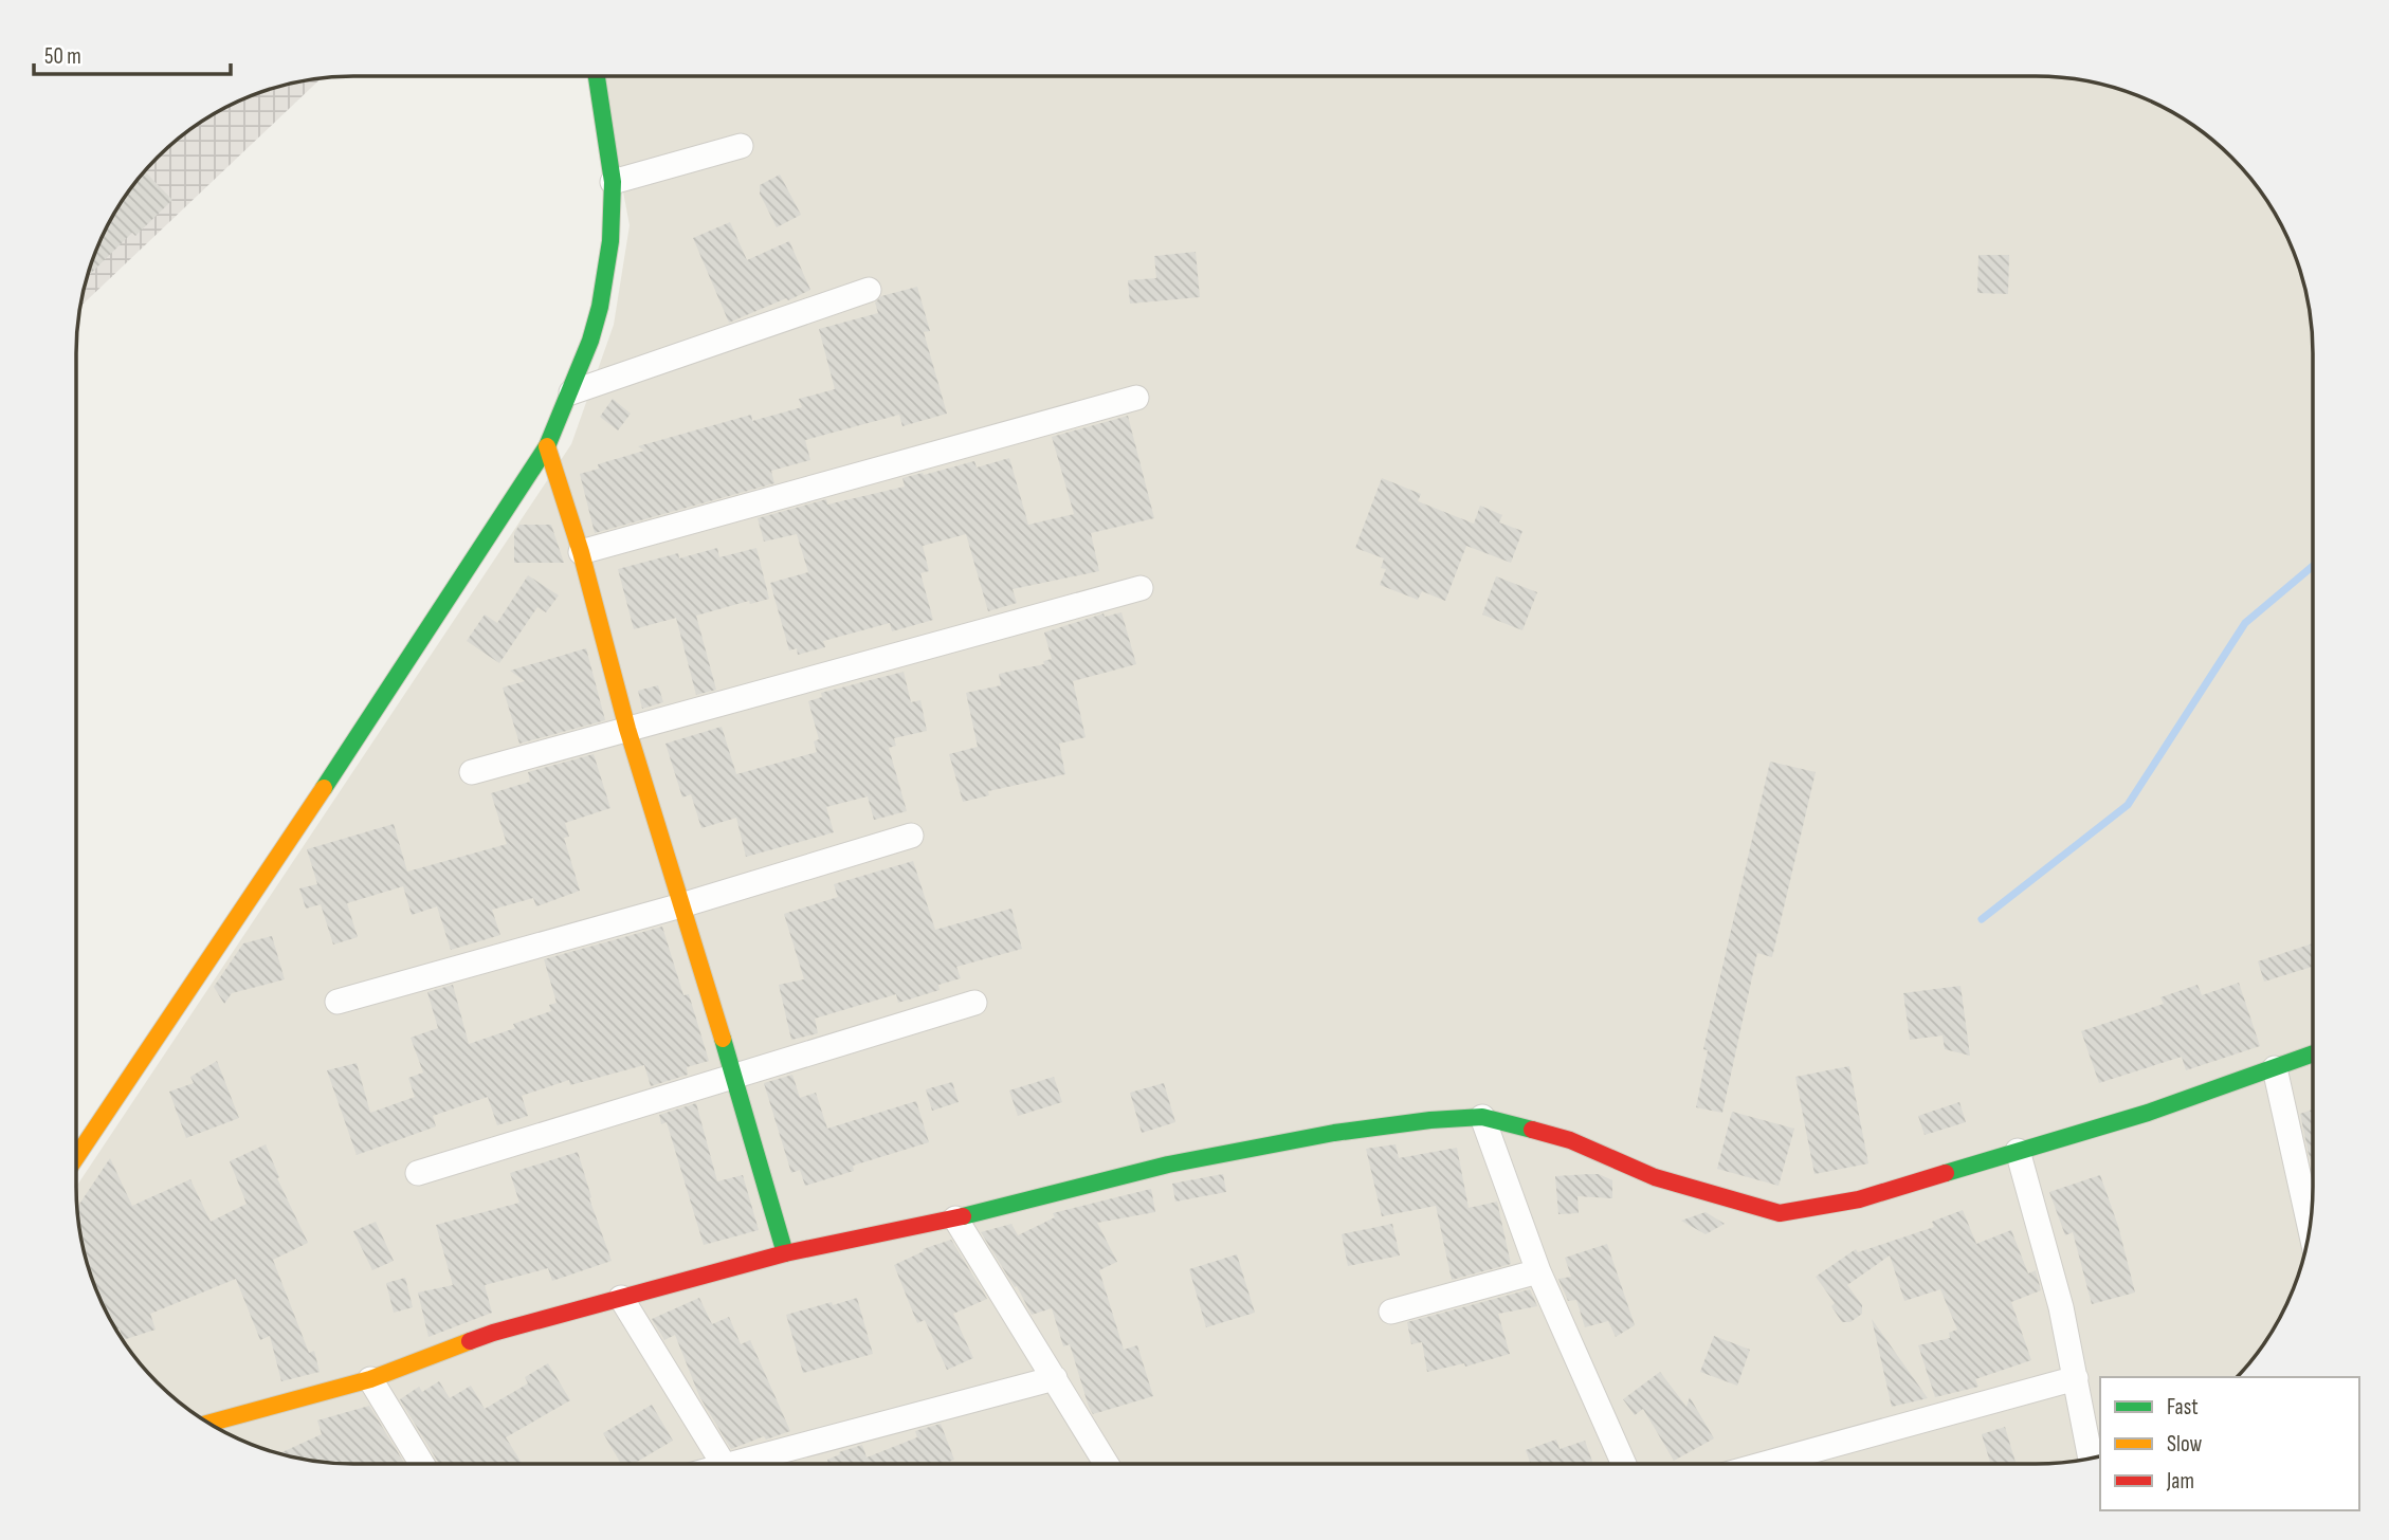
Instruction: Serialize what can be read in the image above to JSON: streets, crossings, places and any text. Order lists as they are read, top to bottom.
{
  "legend": ["Fast", "Slow", "Jam"],
  "scale_bar": "50 m"
}
